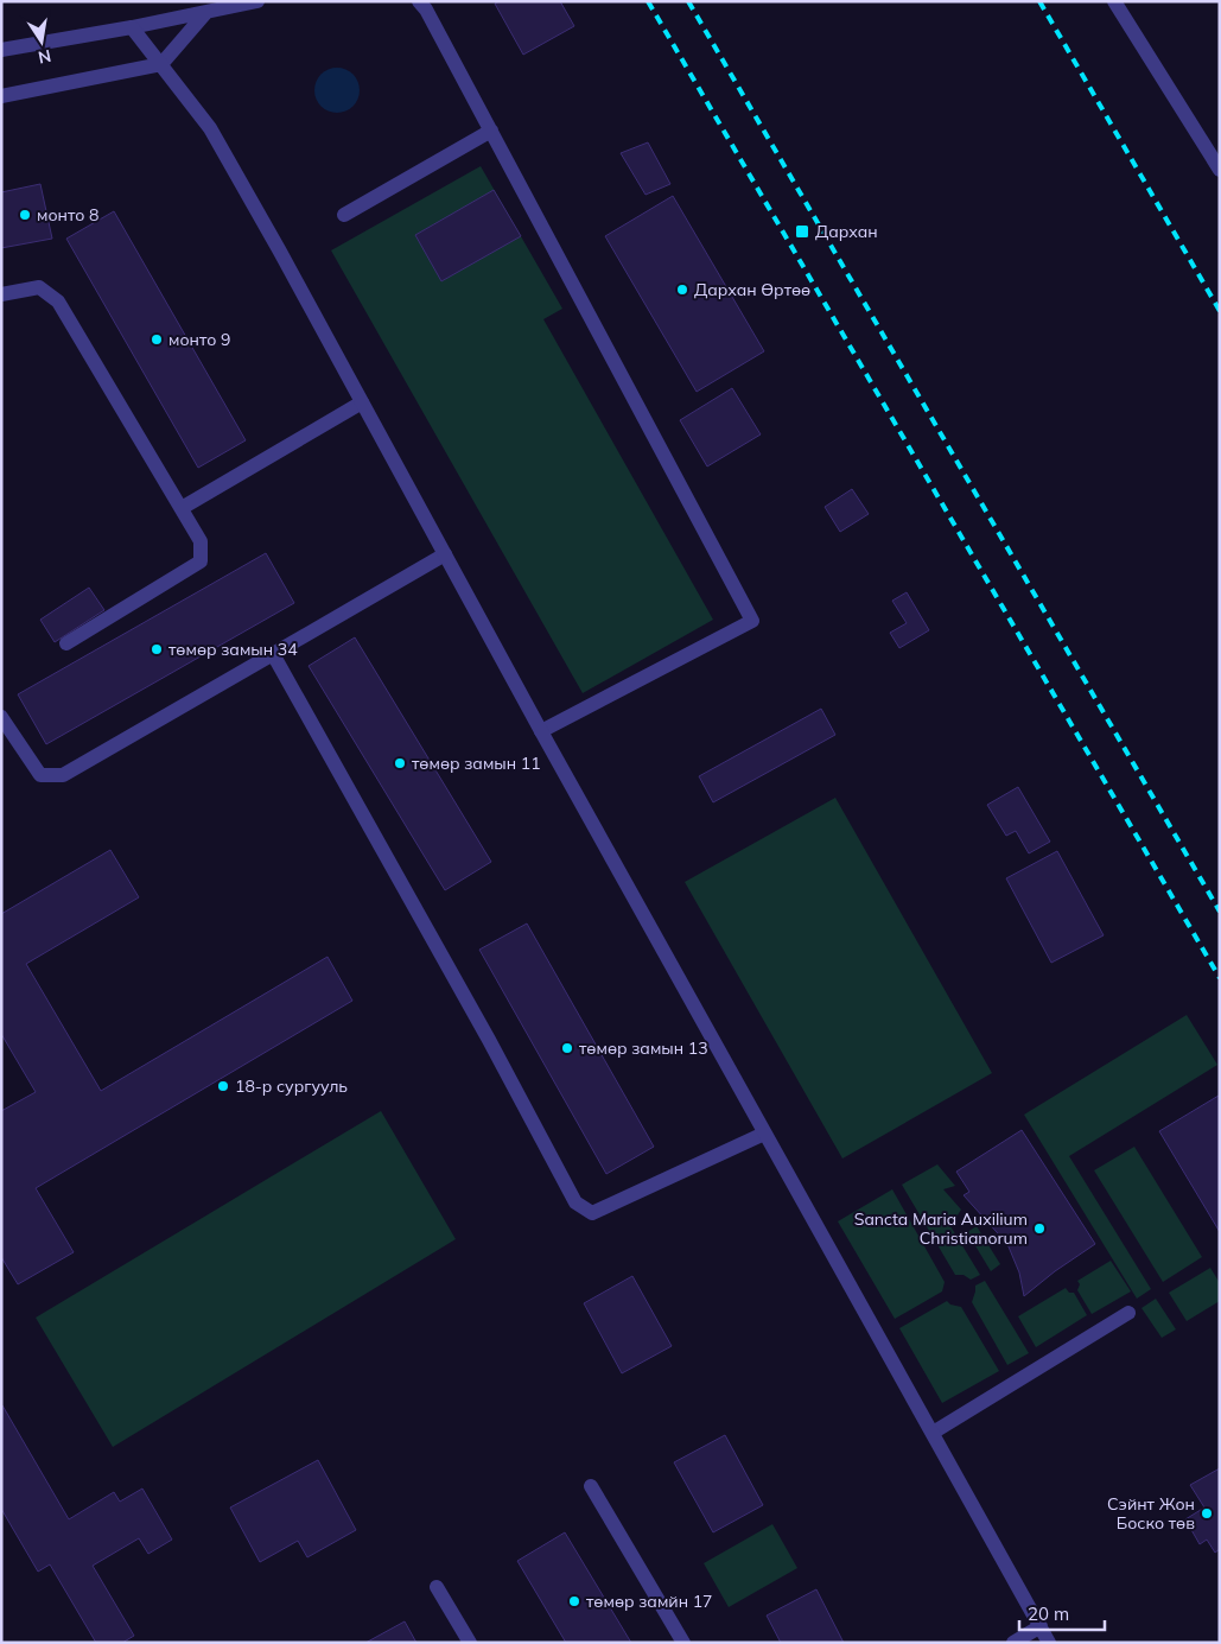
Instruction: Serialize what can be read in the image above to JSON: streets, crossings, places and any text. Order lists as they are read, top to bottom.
{
  "places": {
    "other": [
      "монто 8",
      "Дархан Өртөө",
      "монто 9",
      "төмөр замын 34",
      "төмөр замын 11",
      "төмөр замын 13",
      "18-р сургууль",
      "Sancta Maria Auxilium Christianorum",
      "Сэйнт Жон Боско төв",
      "төмөр замйн 17"
    ],
    "transit": ["Дархан"]
  },
  "scale_bar": "20 m",
  "north": "bottom"
}
